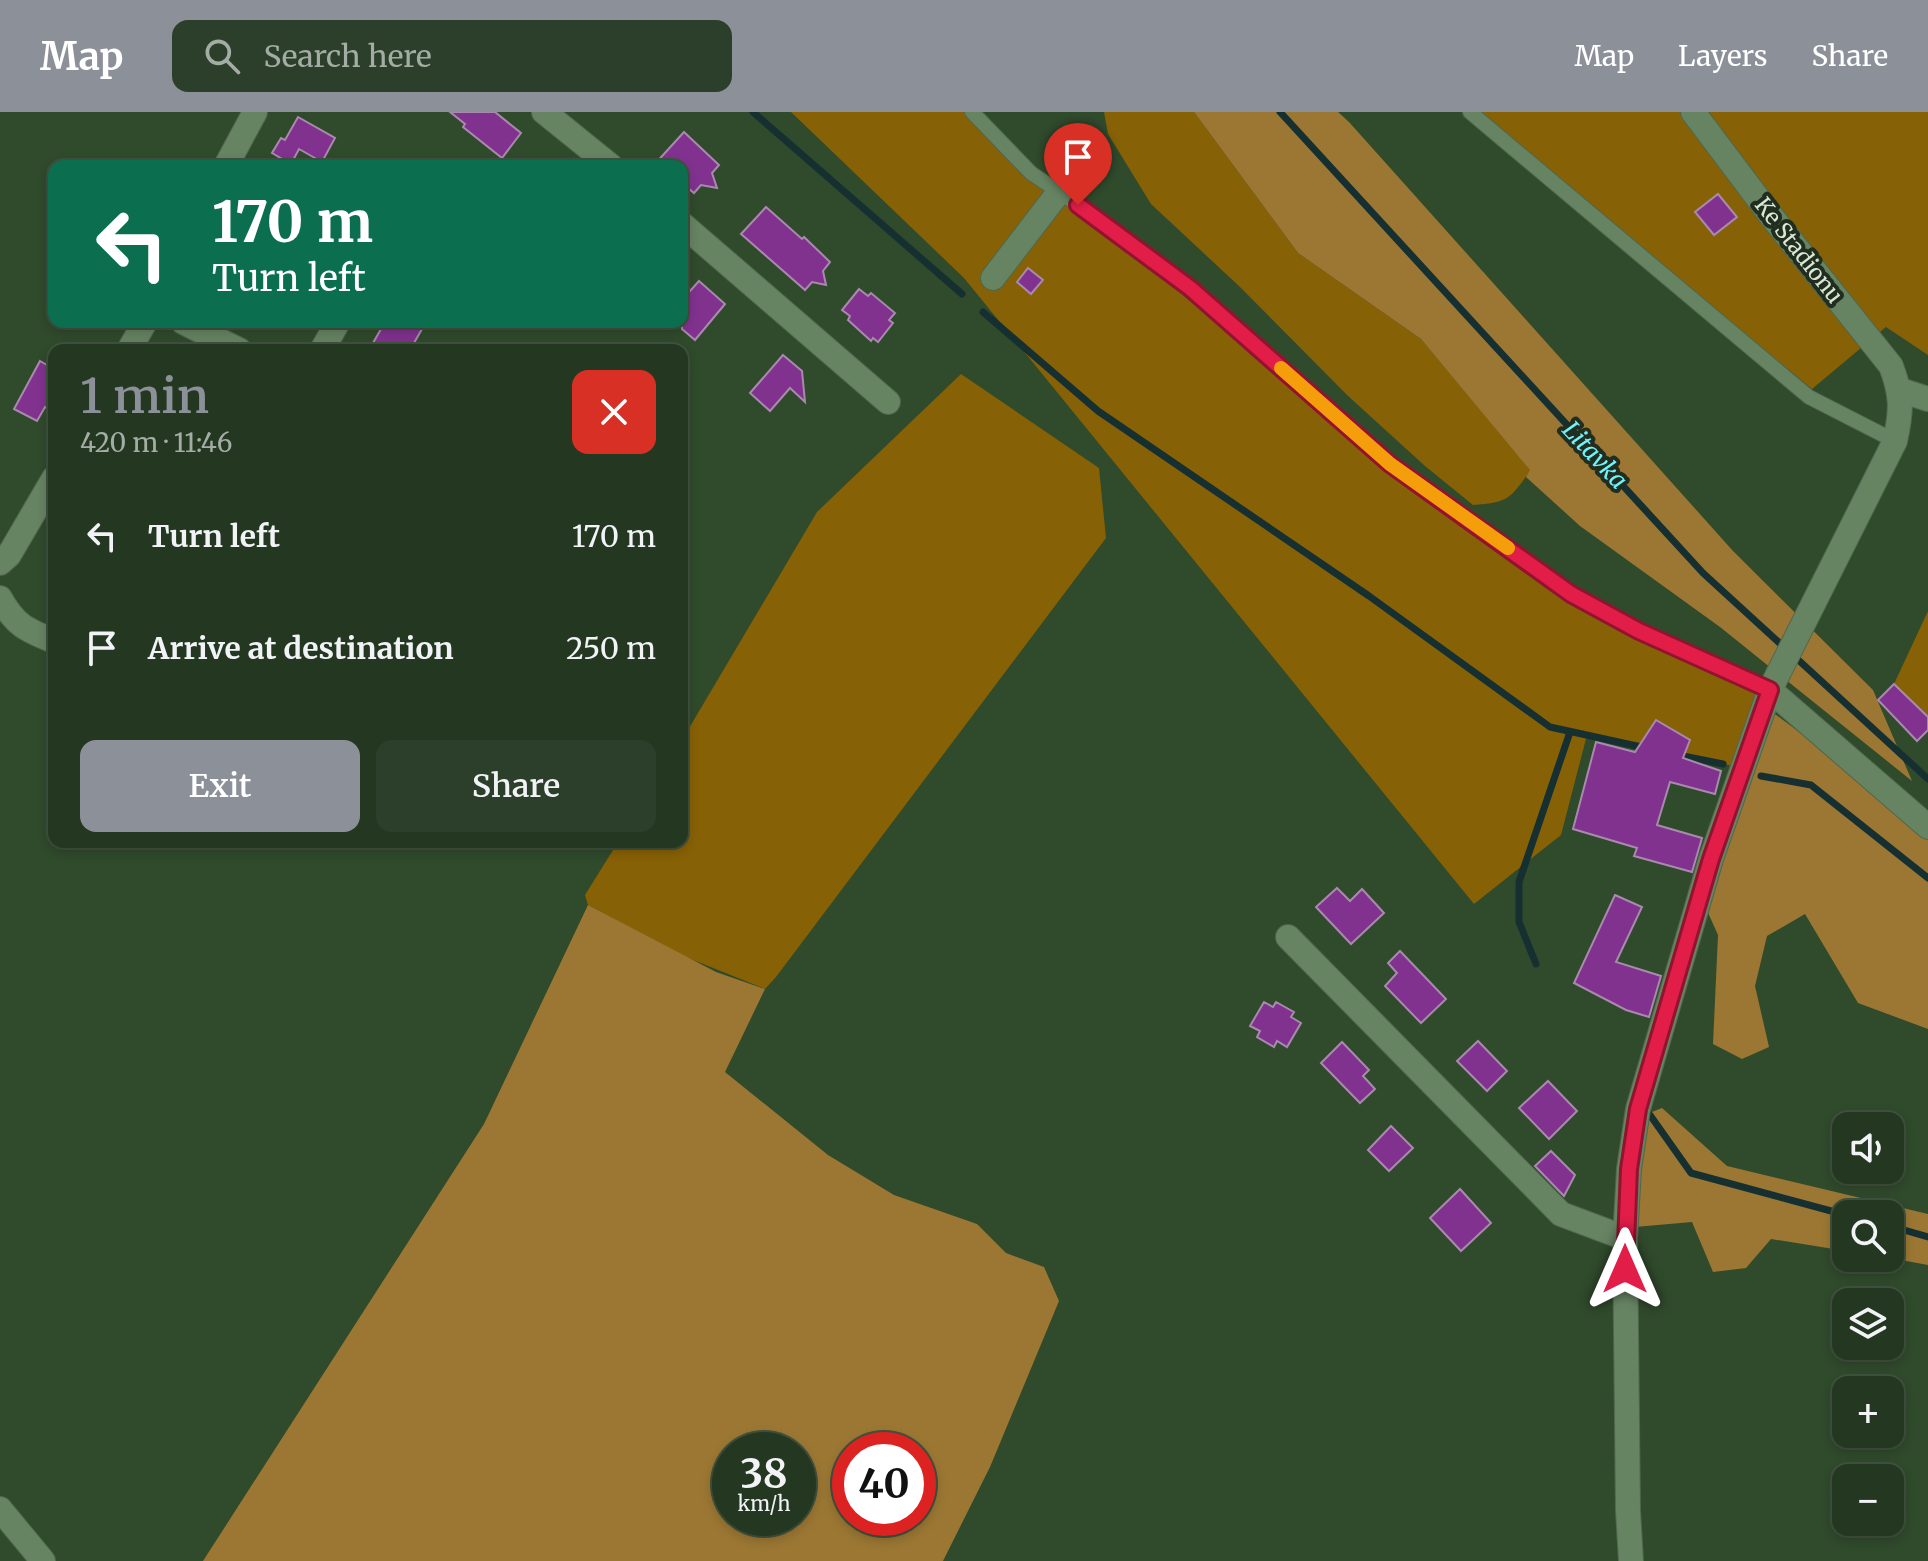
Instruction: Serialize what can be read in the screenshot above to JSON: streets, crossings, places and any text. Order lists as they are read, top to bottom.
{
  "streets": {
    "street": ["Ke Stadionu"]
  },
  "water": ["Litavka"],
  "page": {
    "header": "Map",
    "search": "Search here",
    "nav": ["Map", "Layers", "Share"],
    "turn": ["170 m", "Turn left"],
    "heading": ["1 min", "420 m · 11:46"],
    "list": [
      {
        "name": "Turn left",
        "value": "170 m"
      },
      {
        "name": "Arrive at destination",
        "value": "250 m"
      }
    ],
    "buttons": ["Exit", "Share"],
    "map_buttons": ["+", "−"],
    "speed": "38 km/h",
    "limit": "40"
  }
}
